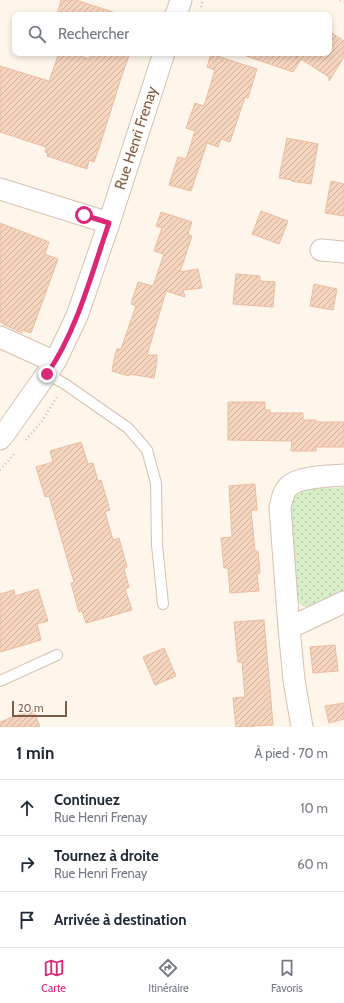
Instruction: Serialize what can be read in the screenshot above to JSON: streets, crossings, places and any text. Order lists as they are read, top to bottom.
{
  "streets": {
    "street": ["Rue Henri Frenay"]
  },
  "scale_bar": "20 m",
  "page": {
    "search": "Rechercher",
    "scale": "20 m",
    "heading": ["1 min", "À pied · 70 m"],
    "list": [
      ["Continuez", "Rue Henri Frenay", "10 m"],
      ["Tournez à droite", "Rue Henri Frenay", "60 m"],
      "Arrivée à destination"
    ],
    "nav": ["Carte", "Itinéraire", "Favoris"]
  }
}
